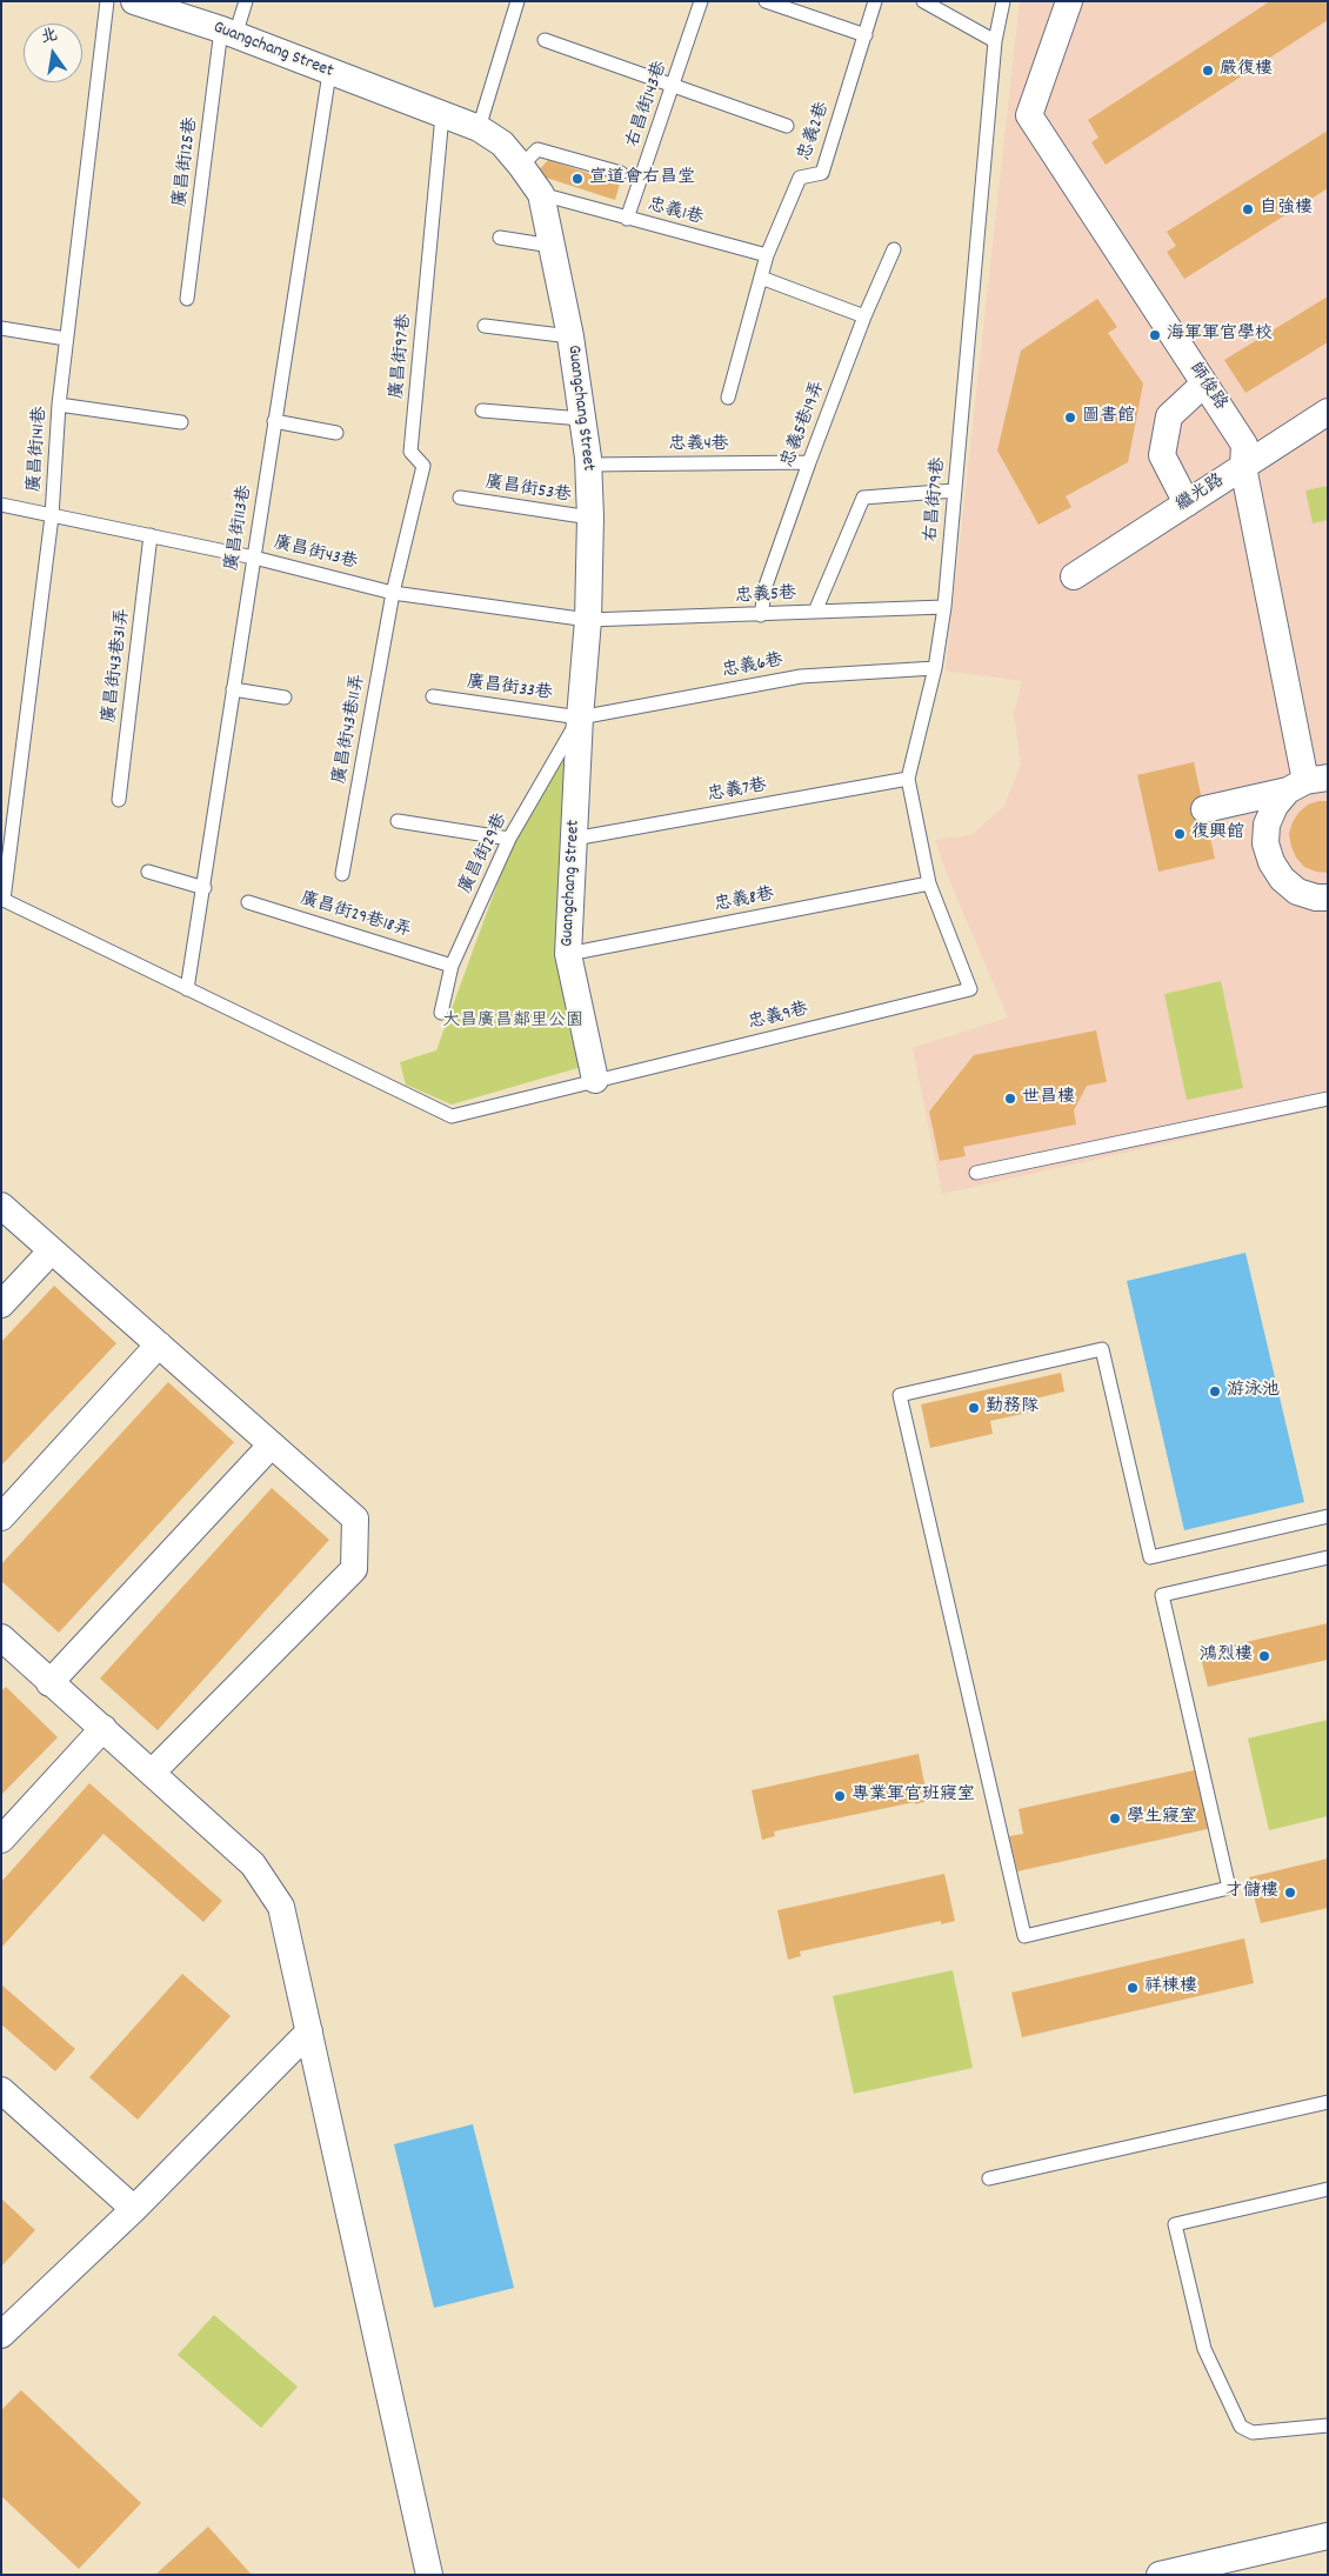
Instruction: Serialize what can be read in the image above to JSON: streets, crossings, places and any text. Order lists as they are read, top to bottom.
{
  "streets": {
    "street": ["Guangchang Street", "師俊路", "繼光路"],
    "lane": [
      "右昌街143巷",
      "忠義2巷",
      "廣昌街125巷",
      "忠義1巷",
      "廣昌街97巷",
      "忠義5巷19弄",
      "忠義4巷",
      "廣昌街141巷",
      "廣昌街53巷",
      "右昌街79巷",
      "廣昌街113巷",
      "廣昌街43巷",
      "忠義5巷",
      "廣昌街43巷31弄",
      "忠義6巷",
      "廣昌街33巷",
      "廣昌街43巷11弄",
      "忠義7巷",
      "廣昌街29巷",
      "忠義8巷",
      "廣昌街29巷18弄",
      "忠義9巷"
    ]
  },
  "crossings": [
    ["Guangchang Street", "廣昌街125巷"],
    ["Guangchang Street", "忠義1巷"],
    ["Guangchang Street", "廣昌街97巷"],
    ["Guangchang Street", "忠義4巷"],
    ["Guangchang Street", "廣昌街53巷"],
    ["Guangchang Street", "廣昌街113巷"],
    ["Guangchang Street", "廣昌街43巷"],
    ["Guangchang Street", "忠義5巷"],
    ["Guangchang Street", "忠義6巷"],
    ["Guangchang Street", "廣昌街33巷"],
    ["Guangchang Street", "忠義7巷"],
    ["Guangchang Street", "廣昌街29巷"],
    ["Guangchang Street", "忠義8巷"],
    ["Guangchang Street", "忠義9巷"],
    ["右昌街143巷", "忠義1巷"],
    ["忠義2巷", "忠義1巷"],
    ["廣昌街97巷", "廣昌街43巷"],
    ["廣昌街97巷", "廣昌街43巷11弄"],
    ["師俊路", "繼光路"],
    ["忠義5巷19弄", "忠義4巷"],
    ["忠義5巷19弄", "忠義5巷"],
    ["廣昌街141巷", "廣昌街43巷"],
    ["廣昌街141巷", "忠義9巷"],
    ["右昌街79巷", "忠義5巷"],
    ["右昌街79巷", "忠義6巷"],
    ["右昌街79巷", "忠義7巷"],
    ["右昌街79巷", "忠義8巷"],
    ["右昌街79巷", "忠義9巷"],
    ["廣昌街113巷", "廣昌街43巷"],
    ["廣昌街113巷", "忠義9巷"],
    ["廣昌街43巷", "忠義5巷"],
    ["廣昌街43巷", "廣昌街43巷31弄"],
    ["廣昌街43巷", "廣昌街43巷11弄"],
    ["忠義6巷", "廣昌街33巷"],
    ["忠義6巷", "廣昌街29巷"],
    ["廣昌街33巷", "廣昌街29巷"],
    ["廣昌街29巷", "廣昌街29巷18弄"]
  ],
  "parks": ["大昌廣昌鄰里公園"],
  "places": [
    "嚴復樓",
    "宣道會右昌堂",
    "自強樓",
    "海軍軍官學校",
    "圖書館",
    "復興館",
    "世昌樓",
    "游泳池",
    "勤務隊",
    "鴻烈樓",
    "專業軍官班寢室",
    "學生寢室",
    "才儲樓",
    "祥棟樓"
  ],
  "north": "top"
}
